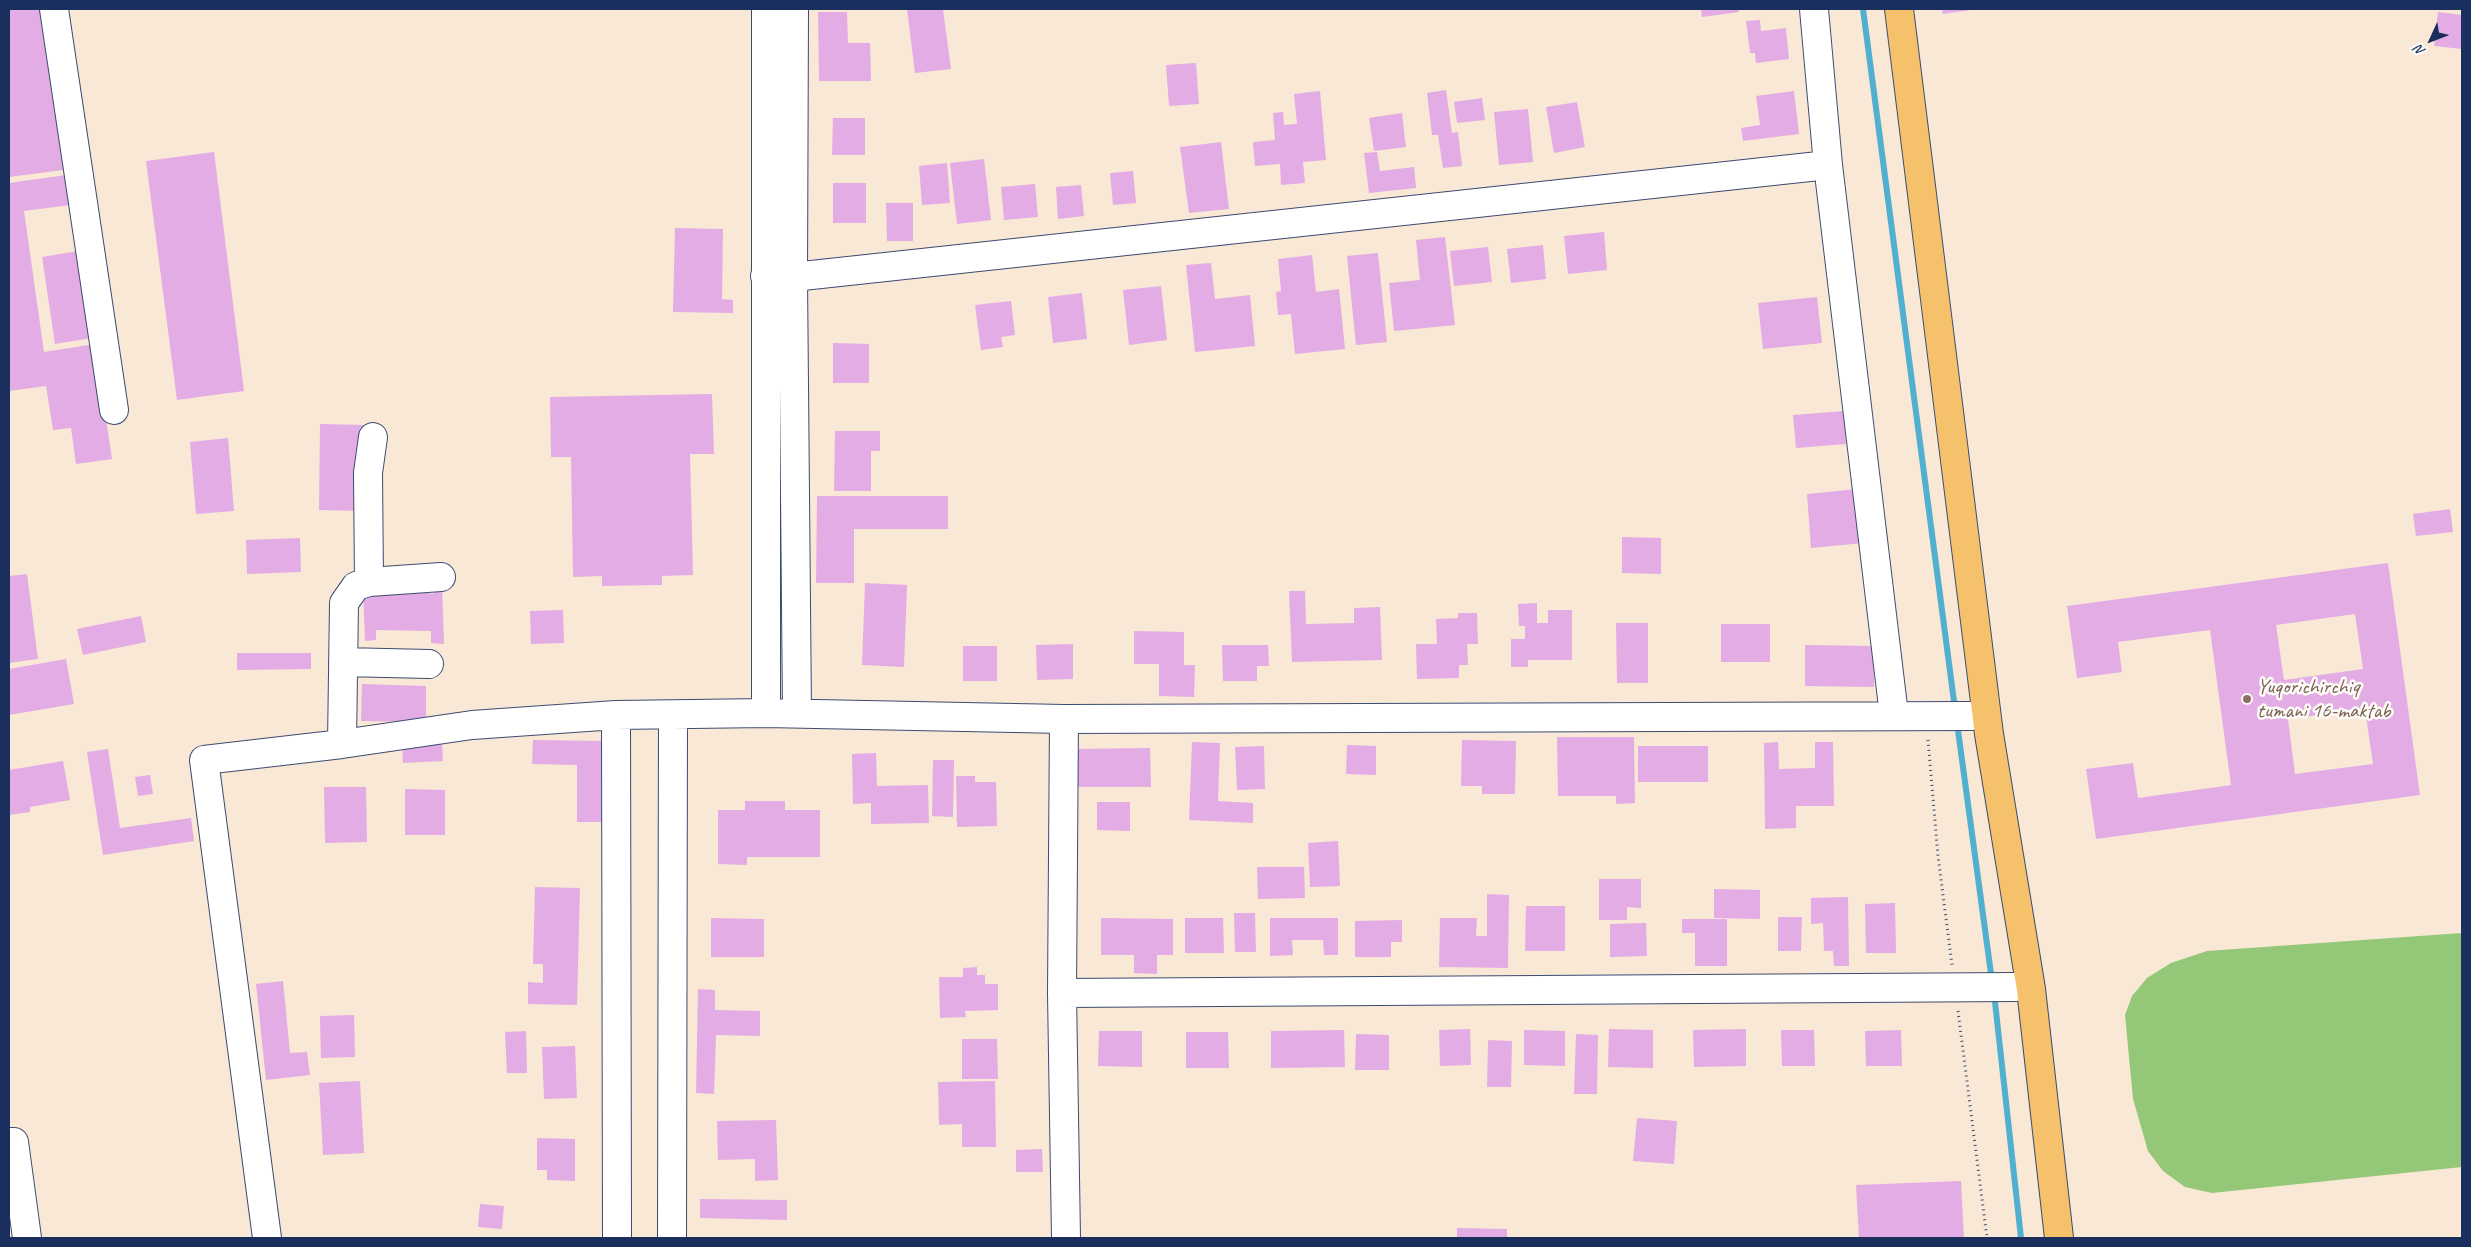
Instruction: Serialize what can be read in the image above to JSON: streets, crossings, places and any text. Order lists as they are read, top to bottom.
{
  "places": ["Yuqorichirchiq tumani 16-maktab"],
  "north": "bottom left"
}
